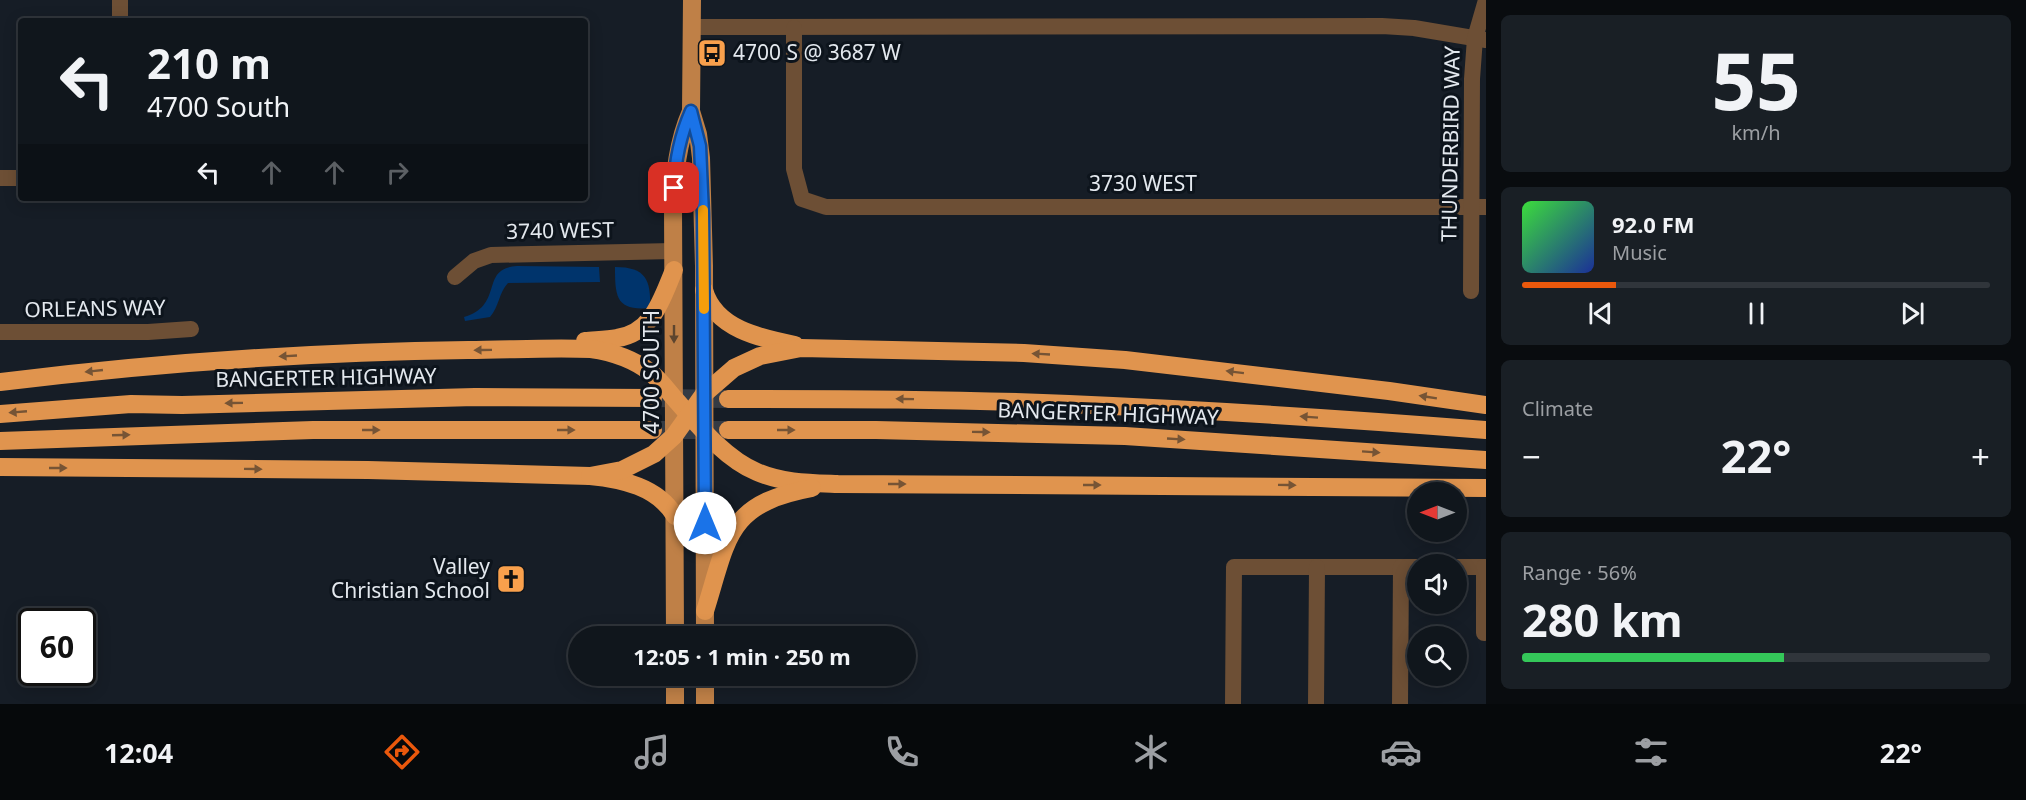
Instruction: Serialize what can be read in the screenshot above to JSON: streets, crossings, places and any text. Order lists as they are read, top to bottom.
{
  "streets": {
    "highway": ["BANGERTER HIGHWAY"],
    "main road": ["4700 SOUTH"],
    "street": [
      "THUNDERBIRD WAY",
      "3730 WEST",
      "3740 WEST",
      "ORLEANS WAY"
    ]
  },
  "crossings": [
    ["THUNDERBIRD WAY", "3730 WEST"],
    ["3740 WEST", "4700 SOUTH"]
  ],
  "places": {
    "bus stop": ["4700 S @ 3687 W"],
    "church": ["Valley Christian School"]
  },
  "north": "left",
  "page": {
    "tile": [
      ["55", "km/h"],
      "Climate",
      ["Range · 56%", "280 km"]
    ],
    "turn": ["210 m", "4700 South"],
    "song": ["92.0 FM", "Music"],
    "heat": ["−", "22°", "+"],
    "limit": "60",
    "trip": "12:05 · 1 min · 250 m",
    "tabs": ["12:04", "22°"]
  }
}
